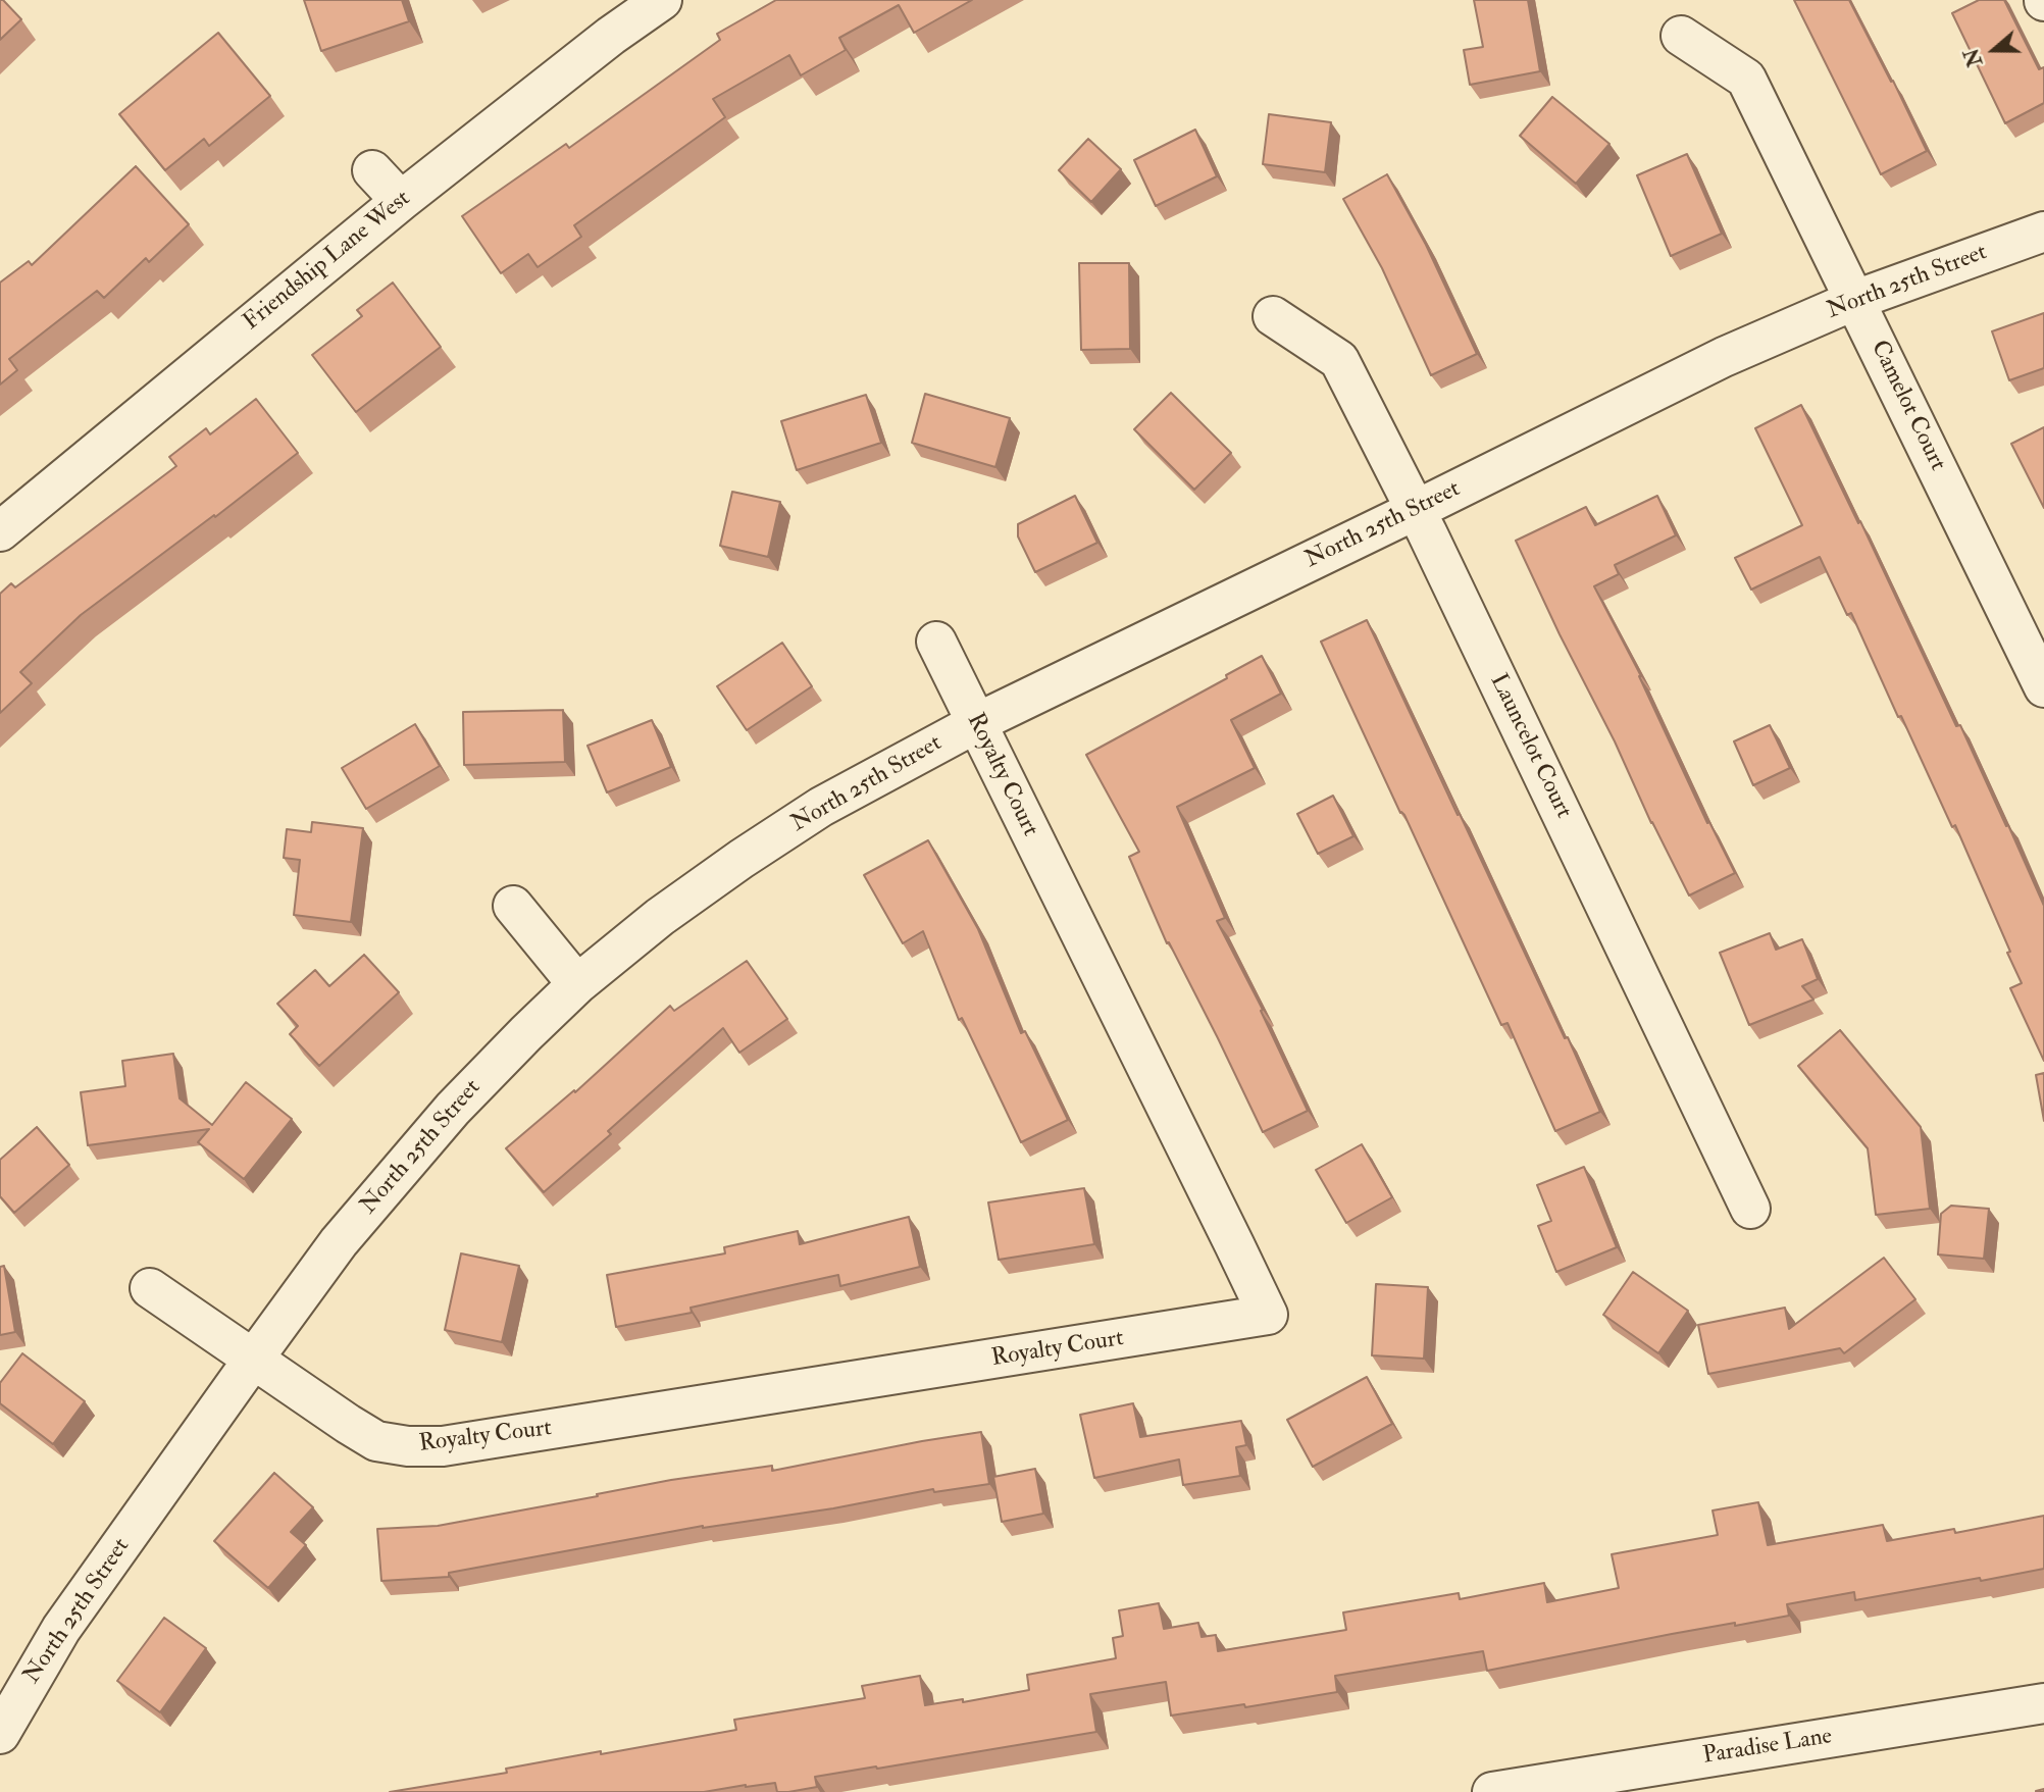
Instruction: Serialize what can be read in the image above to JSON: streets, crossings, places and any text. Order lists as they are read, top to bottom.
{
  "streets": {
    "street": [
      "Friendship Lane West",
      "North 25th Street",
      "Camelot Court",
      "Launcelot Court",
      "Royalty Court",
      "Paradise Lane"
    ]
  },
  "crossings": [
    ["North 25th Street", "Camelot Court"],
    ["North 25th Street", "Launcelot Court"],
    ["North 25th Street", "Royalty Court"]
  ],
  "north": "left"
}
